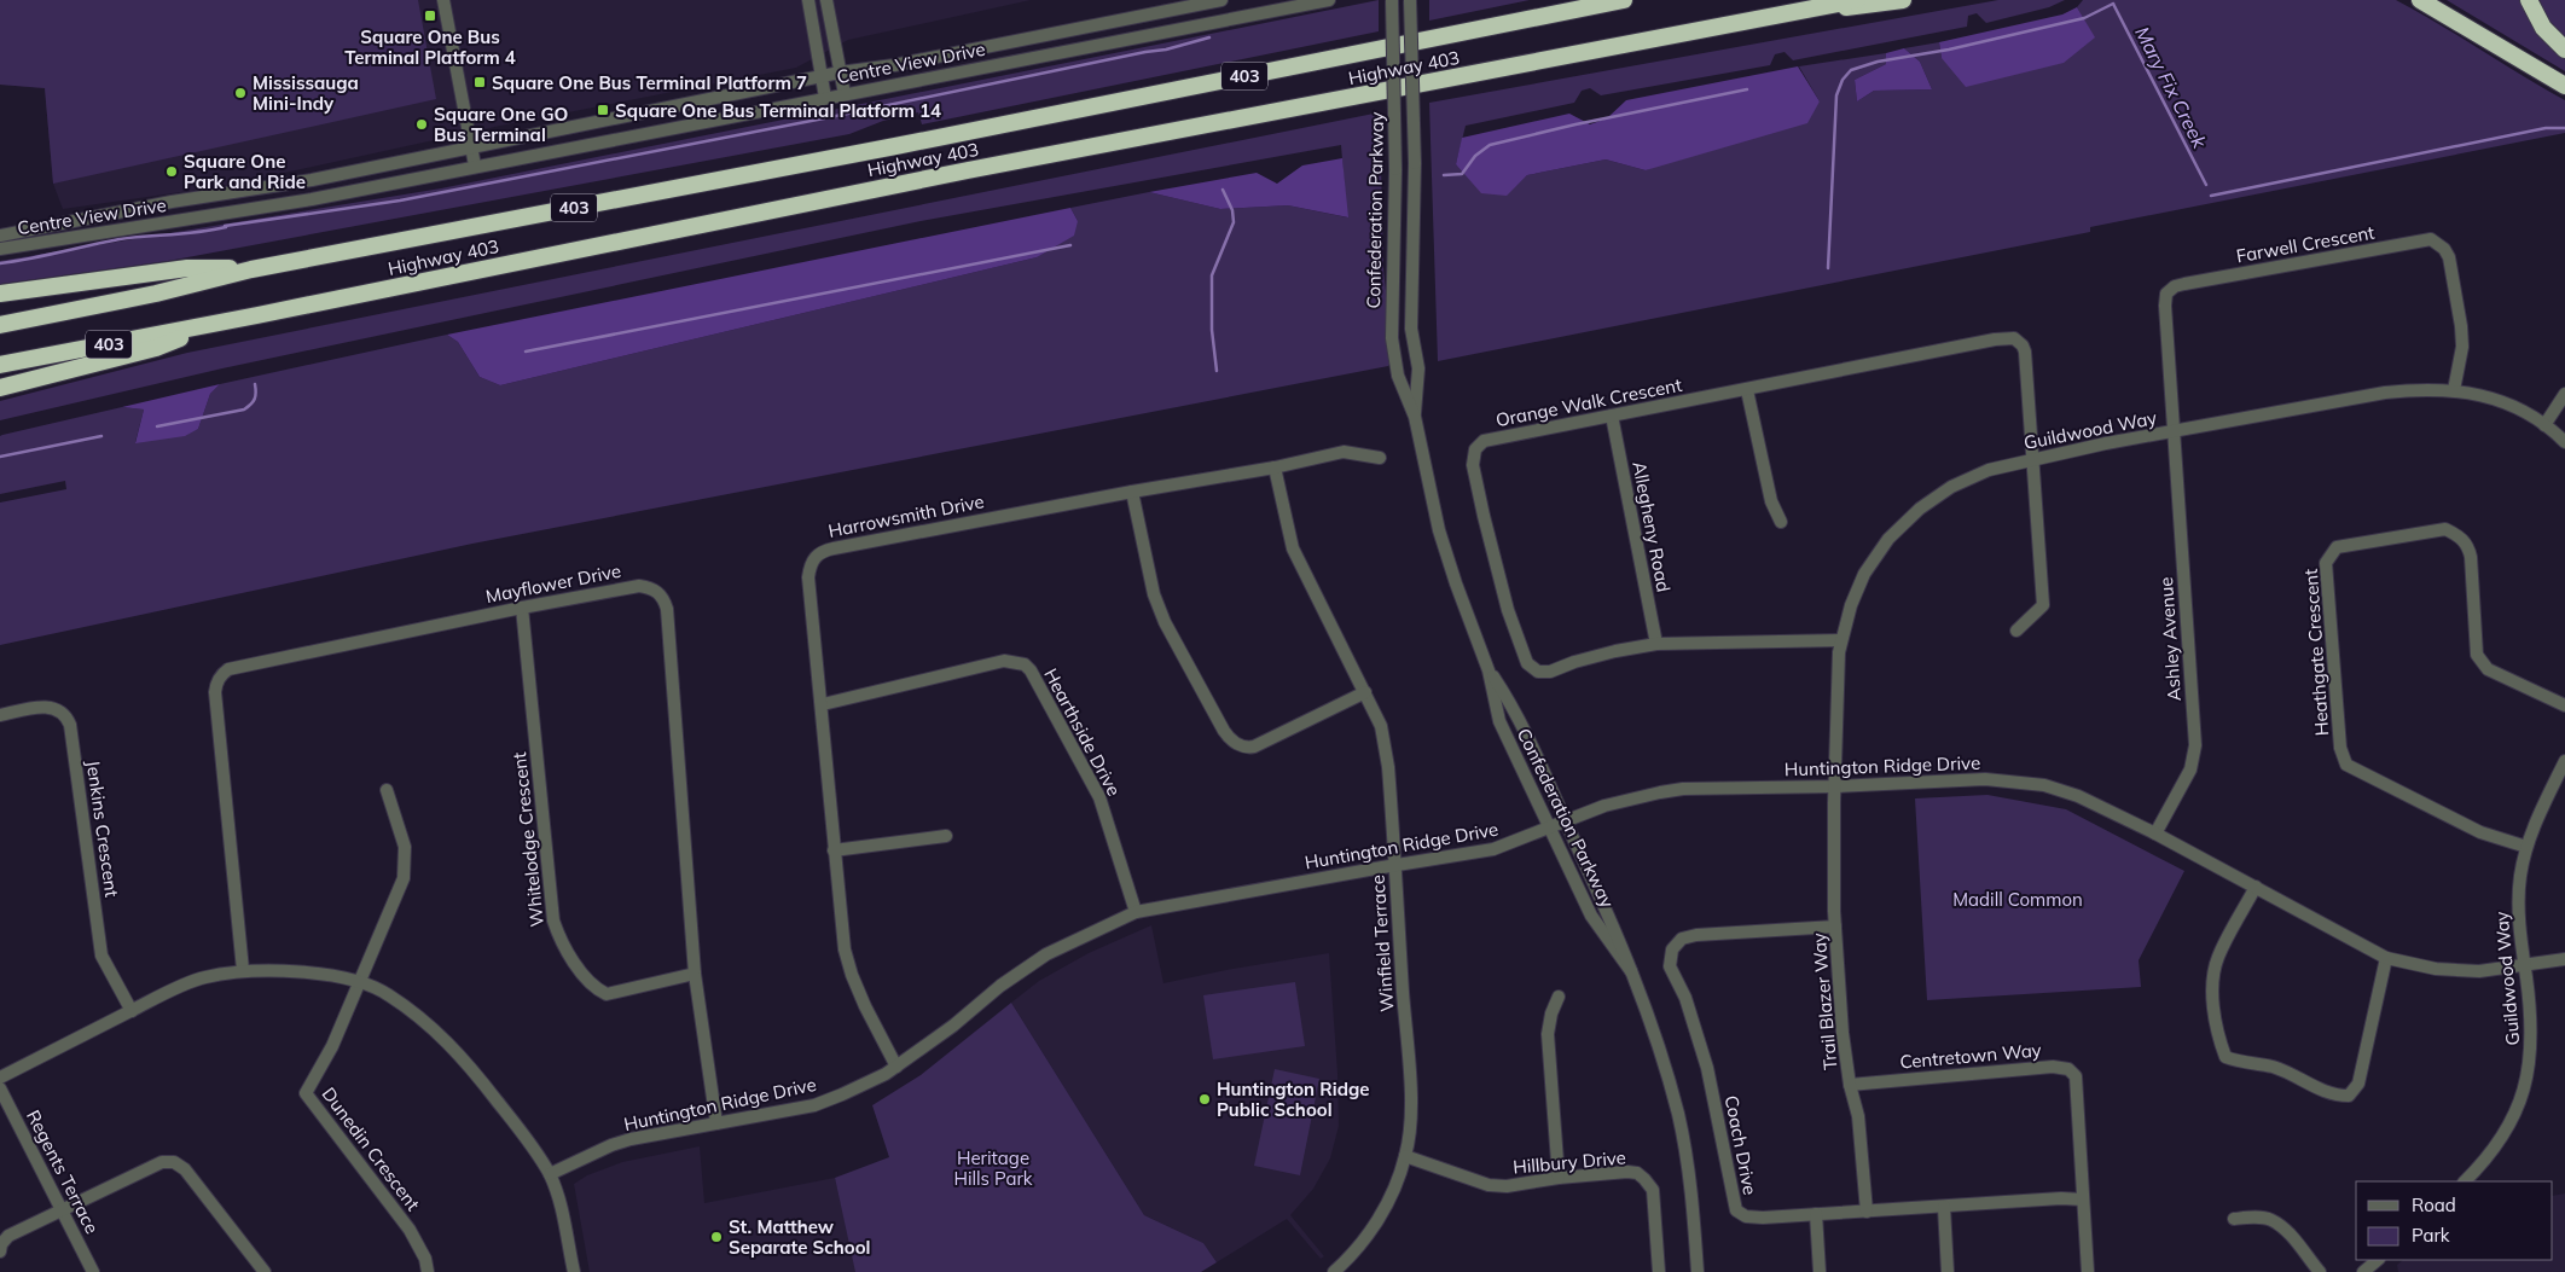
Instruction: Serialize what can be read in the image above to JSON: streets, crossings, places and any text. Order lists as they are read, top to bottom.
{
  "streets": {
    "highway": ["Highway 403", "403"],
    "street": [
      "Centre View Drive",
      "Confederation Parkway",
      "Farwell Crescent",
      "Orange Walk Crescent",
      "Guildwood Way",
      "Harrowsmith Drive",
      "Allegheny Road",
      "Mayflower Drive",
      "Ashley Avenue",
      "Heathgate Crescent",
      "Hearthside Drive",
      "Huntington Ridge Drive",
      "Jenkins Crescent",
      "Whitelodge Crescent",
      "Winfield Terrace",
      "Trail Blazer Way",
      "Centretown Way",
      "Coach Drive",
      "Dunedin Crescent",
      "Hillbury Drive",
      "Regents Terrace"
    ]
  },
  "crossings": [
    ["Confederation Parkway", "Huntington Ridge Drive"],
    ["Farwell Crescent", "Guildwood Way"],
    ["Farwell Crescent", "Ashley Avenue"],
    ["Orange Walk Crescent", "Guildwood Way"],
    ["Orange Walk Crescent", "Allegheny Road"],
    ["Guildwood Way", "Ashley Avenue"],
    ["Guildwood Way", "Heathgate Crescent"],
    ["Guildwood Way", "Huntington Ridge Drive"],
    ["Guildwood Way", "Trail Blazer Way"],
    ["Harrowsmith Drive", "Hearthside Drive"],
    ["Harrowsmith Drive", "Huntington Ridge Drive"],
    ["Harrowsmith Drive", "Winfield Terrace"],
    ["Mayflower Drive", "Huntington Ridge Drive"],
    ["Mayflower Drive", "Whitelodge Crescent"],
    ["Ashley Avenue", "Huntington Ridge Drive"],
    ["Hearthside Drive", "Huntington Ridge Drive"],
    ["Huntington Ridge Drive", "Winfield Terrace"],
    ["Huntington Ridge Drive", "Trail Blazer Way"],
    ["Winfield Terrace", "Hillbury Drive"],
    ["Trail Blazer Way", "Centretown Way"],
    ["Trail Blazer Way", "Coach Drive"],
    ["Centretown Way", "Coach Drive"]
  ],
  "water": ["Mary Fix Creek"],
  "parks": ["Madill Common", "Heritage Hills Park"],
  "places": {
    "transit": ["Square One Bus Terminal Platform 4", "Square One Bus Terminal Platform 7", "Square One Bus Terminal Platform 14"],
    "other": [
      "Mississauga Mini-Indy",
      "Square One GO Bus Terminal",
      "Square One Park and Ride",
      "Huntington Ridge Public School",
      "St. Matthew Separate School"
    ]
  },
  "legend": ["Road", "Park"]
}
